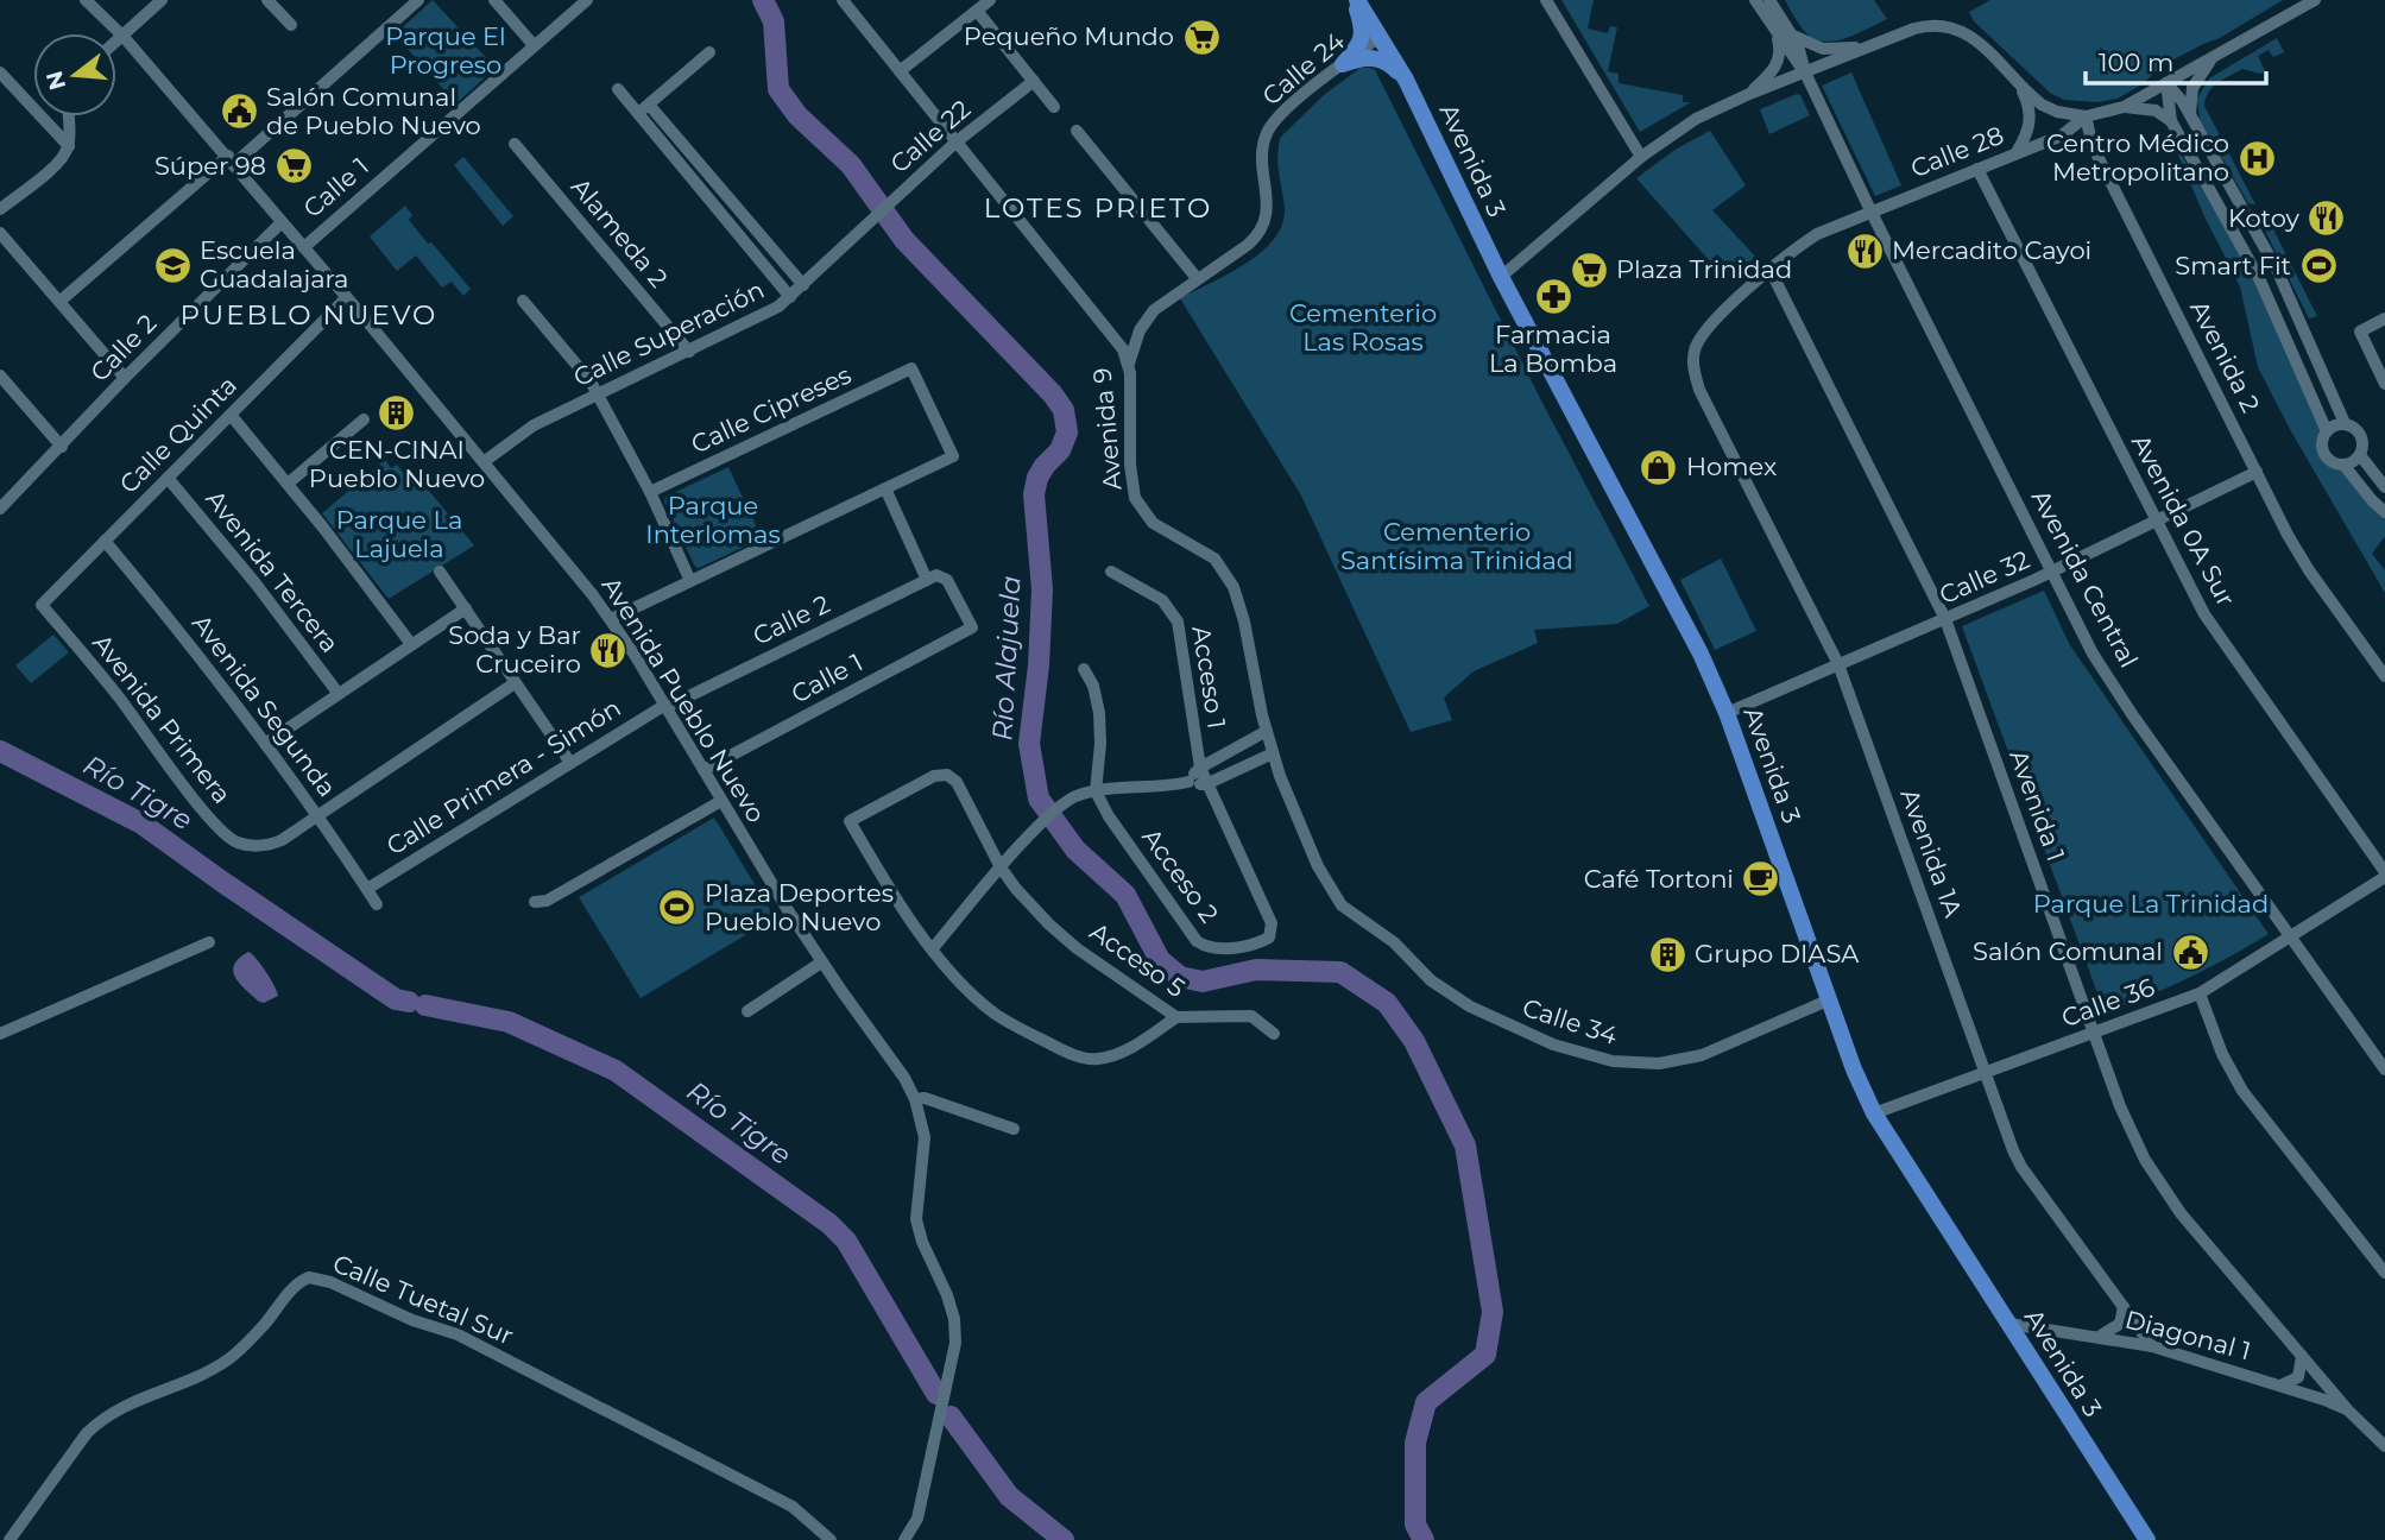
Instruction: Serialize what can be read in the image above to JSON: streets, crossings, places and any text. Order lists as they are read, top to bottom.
{
  "streets": {
    "main road": ["Avenida 3"],
    "street": [
      "Calle 24",
      "Calle 22",
      "Calle 28",
      "Calle 1",
      "Alameda 2",
      "Calle Superación",
      "Calle 2",
      "Avenida 2",
      "Calle Cipreses",
      "Avenida 9",
      "Calle Quinta",
      "Avenida 0A Sur",
      "Avenida Tercera",
      "Calle 32",
      "Avenida Central",
      "Acceso 1",
      "Avenida Pueblo Nuevo",
      "Avenida Segunda",
      "Avenida Primera",
      "Calle Primera - Simón",
      "Avenida 1",
      "Avenida 1A",
      "Acceso 2",
      "Acceso 5",
      "Calle 36",
      "Calle 34",
      "Calle Tuetal Sur",
      "Diagonal 1"
    ]
  },
  "crossings": [
    ["Calle 24", "Avenida 3"],
    ["Calle 24", "Avenida 9"],
    ["Calle 22", "Calle Superación"],
    ["Calle 22", "Avenida 9"],
    ["Calle 28", "Avenida 2"],
    ["Calle 28", "Avenida 0A Sur"],
    ["Calle 28", "Avenida Central"],
    ["Calle 28", "Avenida 1"],
    ["Calle 28", "Avenida 1A"],
    ["Avenida 3", "Calle 32"],
    ["Avenida 3", "Calle 36"],
    ["Avenida 3", "Calle 34"],
    ["Avenida 3", "Diagonal 1"],
    ["Calle 1", "Calle 2"],
    ["Calle 1", "Avenida Pueblo Nuevo"],
    ["Alameda 2", "Calle Superación"],
    ["Calle Superación", "Avenida Pueblo Nuevo"],
    ["Calle 2", "Avenida Pueblo Nuevo"],
    ["Calle 2", "Calle Primera - Simón"],
    ["Avenida 2", "Calle 32"],
    ["Avenida 9", "Calle 34"],
    ["Calle Quinta", "Avenida Tercera"],
    ["Calle Quinta", "Avenida Pueblo Nuevo"],
    ["Calle Quinta", "Avenida Segunda"],
    ["Calle Quinta", "Avenida Primera"],
    ["Avenida 0A Sur", "Calle 32"],
    ["Avenida 0A Sur", "Calle 36"],
    ["Calle 32", "Avenida Central"],
    ["Calle 32", "Avenida 1"],
    ["Calle 32", "Avenida 1A"],
    ["Avenida Central", "Calle 36"],
    ["Acceso 1", "Acceso 2"],
    ["Avenida Pueblo Nuevo", "Calle Primera - Simón"],
    ["Avenida Segunda", "Avenida Primera"],
    ["Avenida Segunda", "Calle Primera - Simón"],
    ["Avenida 1", "Calle 36"],
    ["Avenida 1", "Diagonal 1"],
    ["Avenida 1A", "Calle 36"],
    ["Avenida 1A", "Diagonal 1"]
  ],
  "districts": ["LOTES PRIETO", "PUEBLO NUEVO"],
  "water": ["Río Alajuela", "Río Tigre"],
  "parks": [
    "Parque El Progreso",
    "Cementerio Las Rosas",
    "Parque Interlomas",
    "Parque La Lajuela",
    "Cementerio Santísima Trinidad",
    "Parque La Trinidad"
  ],
  "places": {
    "supermarket": ["Pequeño Mundo", "Súper 98", "Plaza Trinidad"],
    "public building": ["Salón Comunal de Pueblo Nuevo", "Salón Comunal"],
    "hospital": ["Centro Médico Metropolitano"],
    "restaurant": ["Kotoy", "Mercadito Cayoi", "Soda y Bar Cruceiro"],
    "school or university": ["Escuela Guadalajara"],
    "sports": ["Smart Fit", "Plaza Deportes Pueblo Nuevo"],
    "pharmacy": ["Farmacia La Bomba"],
    "building": ["CEN-CINAI Pueblo Nuevo", "Grupo DIASA"],
    "shop": ["Homex"],
    "cafe": ["Café Tortoni"]
  },
  "scale_bar": "100 m",
  "north": "left"
}
